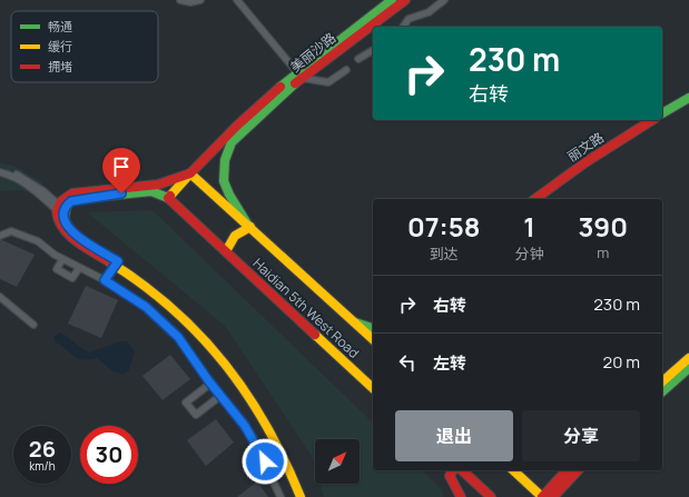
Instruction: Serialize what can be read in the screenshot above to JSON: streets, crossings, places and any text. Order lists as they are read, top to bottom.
{
  "streets": {
    "main road": ["美丽沙路", "丽文路", "Haidian 5th West Road"]
  },
  "legend": ["畅通", "缓行", "拥堵"],
  "north": "top right",
  "page": {
    "turn": ["230 m", "右转"],
    "eta": [
      "07:58",
      "到达",
      "1",
      "分钟",
      "390",
      "m"
    ],
    "list": [
      {
        "name": "右转",
        "value": "230 m"
      },
      {
        "name": "左转",
        "value": "20 m"
      }
    ],
    "buttons": ["退出", "分享"],
    "speed": "26 km/h",
    "limit": "30"
  }
}
